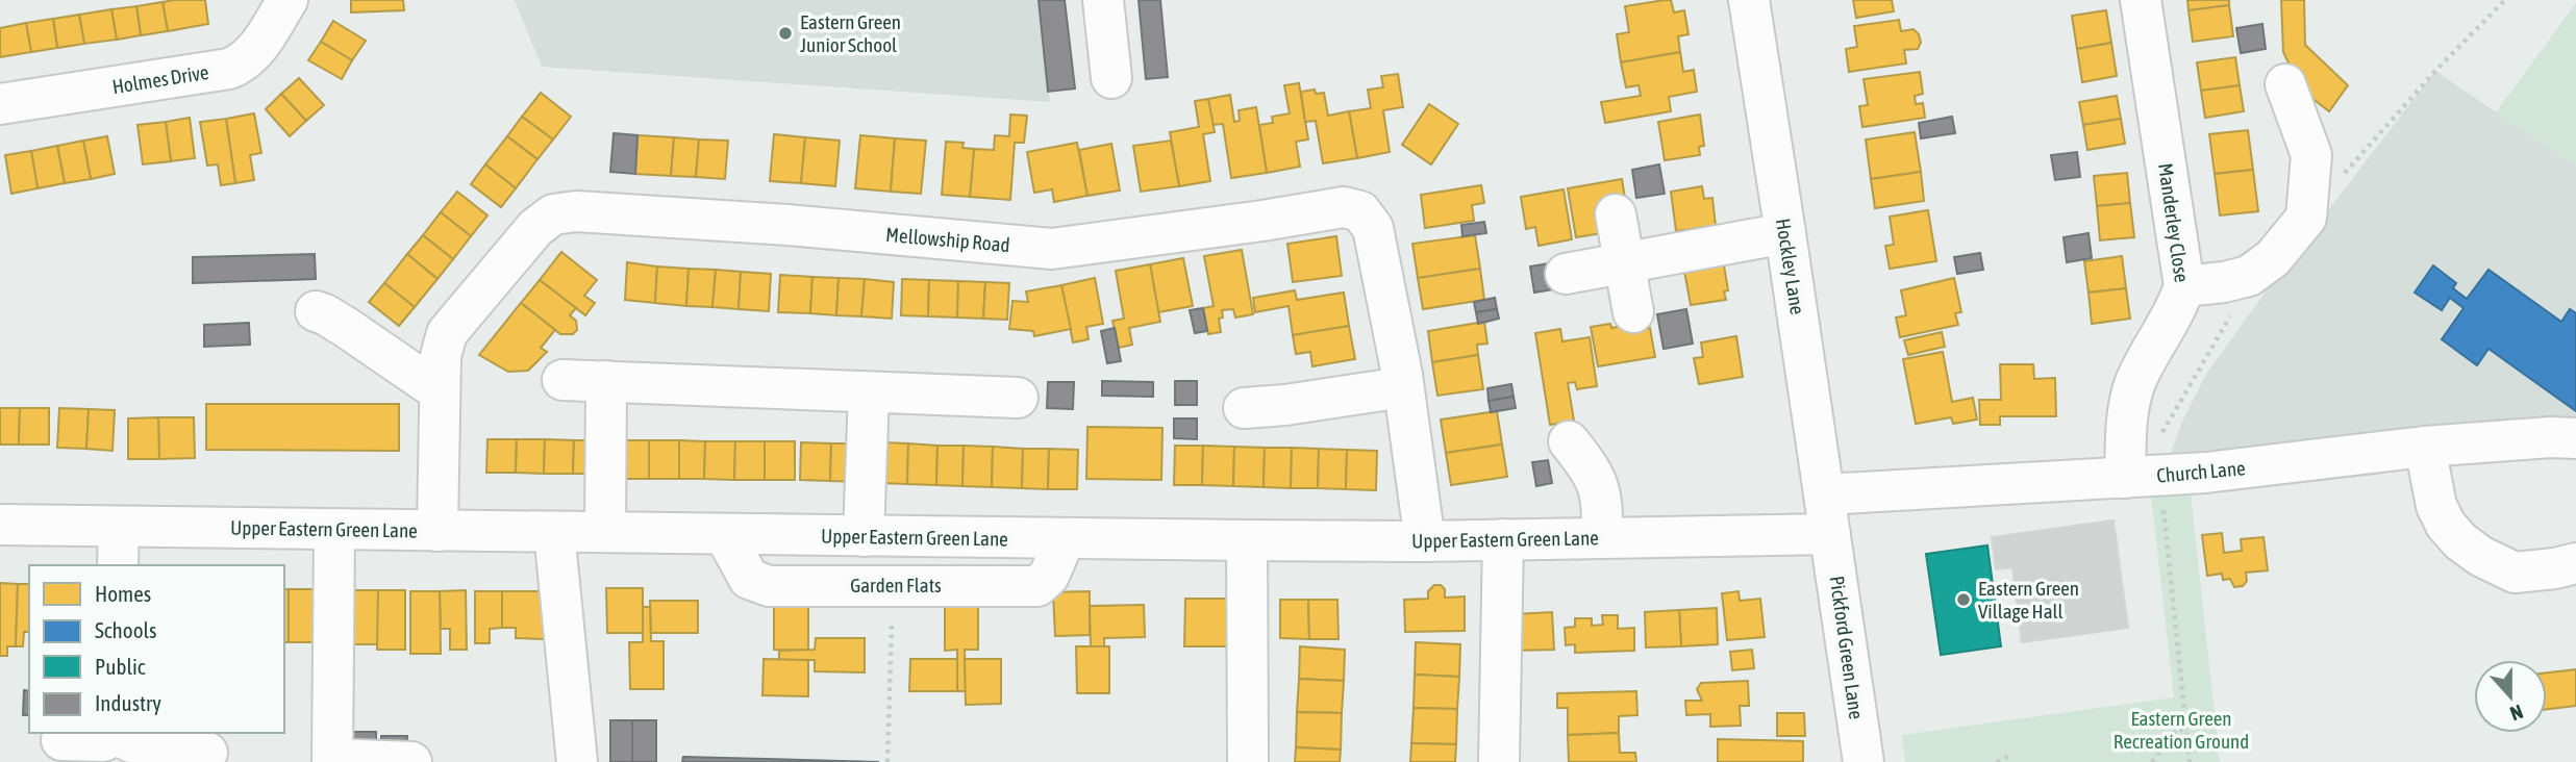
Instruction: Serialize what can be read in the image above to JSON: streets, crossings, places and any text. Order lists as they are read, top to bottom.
{
  "streets": {
    "street": [
      "Holmes Drive",
      "Manderley Close",
      "Mellowship Road",
      "Hockley Lane",
      "Church Lane",
      "Upper Eastern Green Lane",
      "Garden Flats",
      "Pickford Green Lane"
    ]
  },
  "crossings": [
    ["Manderley Close", "Church Lane"],
    ["Mellowship Road", "Upper Eastern Green Lane"],
    ["Hockley Lane", "Church Lane"],
    ["Hockley Lane", "Upper Eastern Green Lane"],
    ["Hockley Lane", "Pickford Green Lane"],
    ["Upper Eastern Green Lane", "Garden Flats"],
    ["Upper Eastern Green Lane", "Pickford Green Lane"]
  ],
  "parks": ["Eastern Green Recreation Ground"],
  "places": ["Eastern Green Junior School", "Eastern Green Village Hall"],
  "legend": [
    "Homes",
    "Schools",
    "Public",
    "Industry"
  ],
  "north": "bottom"
}
